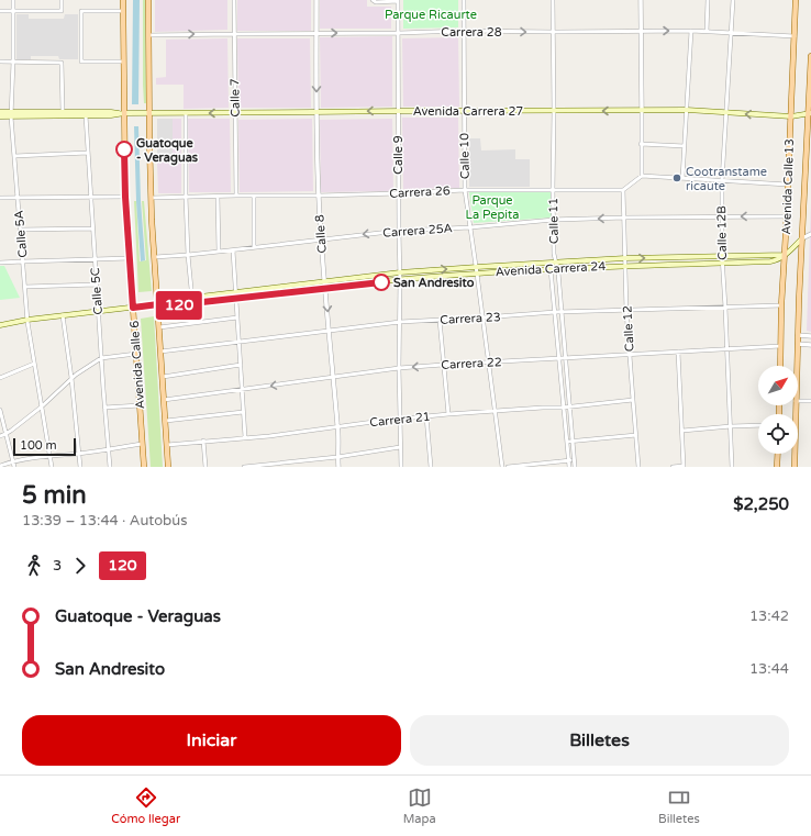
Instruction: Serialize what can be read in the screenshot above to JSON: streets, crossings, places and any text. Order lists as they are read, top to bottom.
{
  "streets": {
    "main road": [
      "Avenida Carrera 27",
      "Avenida Calle 13",
      "Avenida Carrera 24",
      "Avenida Calle 6"
    ],
    "street": [
      "Carrera 28",
      "Calle 7",
      "Calle 9",
      "Calle 10",
      "Carrera 26",
      "Calle 11",
      "Carrera 25A",
      "Calle 12B",
      "Calle 5A",
      "Calle 8",
      "Calle 5C",
      "Carrera 23",
      "Calle 12",
      "Carrera 22",
      "Carrera 21"
    ]
  },
  "crossings": [
    ["Carrera 28", "Calle 7"],
    ["Carrera 28", "Calle 9"],
    ["Carrera 28", "Calle 10"],
    ["Carrera 28", "Avenida Calle 13"],
    ["Carrera 28", "Calle 11"],
    ["Carrera 28", "Calle 12B"],
    ["Carrera 28", "Calle 8"],
    ["Carrera 28", "Avenida Calle 6"],
    ["Calle 7", "Avenida Carrera 27"],
    ["Calle 7", "Carrera 26"],
    ["Avenida Carrera 27", "Calle 9"],
    ["Avenida Carrera 27", "Calle 10"],
    ["Avenida Carrera 27", "Avenida Calle 13"],
    ["Avenida Carrera 27", "Calle 11"],
    ["Avenida Carrera 27", "Calle 12B"],
    ["Avenida Carrera 27", "Calle 5A"],
    ["Avenida Carrera 27", "Calle 8"],
    ["Avenida Carrera 27", "Calle 5C"],
    ["Avenida Carrera 27", "Avenida Calle 6"],
    ["Calle 9", "Carrera 26"],
    ["Calle 9", "Carrera 25A"],
    ["Calle 9", "Avenida Carrera 24"],
    ["Calle 9", "Carrera 23"],
    ["Calle 9", "Carrera 22"],
    ["Calle 9", "Carrera 21"],
    ["Calle 10", "Carrera 26"],
    ["Calle 10", "Carrera 25A"],
    ["Calle 10", "Avenida Carrera 24"],
    ["Calle 10", "Carrera 23"],
    ["Calle 10", "Carrera 22"],
    ["Calle 10", "Carrera 21"],
    ["Avenida Calle 13", "Carrera 25A"],
    ["Avenida Calle 13", "Avenida Carrera 24"],
    ["Avenida Calle 13", "Carrera 23"],
    ["Avenida Calle 13", "Carrera 22"],
    ["Carrera 26", "Calle 11"],
    ["Carrera 26", "Calle 8"],
    ["Carrera 26", "Calle 12"],
    ["Carrera 26", "Avenida Calle 6"],
    ["Calle 11", "Carrera 25A"],
    ["Calle 11", "Avenida Carrera 24"],
    ["Calle 11", "Carrera 23"],
    ["Calle 11", "Carrera 22"],
    ["Calle 11", "Carrera 21"],
    ["Carrera 25A", "Calle 12B"],
    ["Carrera 25A", "Calle 8"],
    ["Carrera 25A", "Calle 12"],
    ["Carrera 25A", "Avenida Calle 6"],
    ["Calle 12B", "Avenida Carrera 24"],
    ["Calle 12B", "Carrera 23"],
    ["Calle 12B", "Carrera 22"],
    ["Calle 5A", "Avenida Carrera 24"],
    ["Calle 8", "Avenida Carrera 24"],
    ["Calle 8", "Carrera 23"],
    ["Calle 8", "Carrera 22"],
    ["Calle 8", "Carrera 21"],
    ["Avenida Carrera 24", "Calle 5C"],
    ["Avenida Carrera 24", "Calle 12"],
    ["Avenida Carrera 24", "Avenida Calle 6"],
    ["Carrera 23", "Calle 12"],
    ["Carrera 23", "Avenida Calle 6"],
    ["Calle 12", "Carrera 22"],
    ["Calle 12", "Carrera 21"],
    ["Carrera 22", "Avenida Calle 6"],
    ["Avenida Calle 6", "Carrera 21"]
  ],
  "one_way": ["Carrera 28"],
  "parks": ["Parque Ricaurte", "Parque La Pepita"],
  "places": ["Guatoque - Veraguas", "Cootranstame ricaute", "San Andresito"],
  "lines": ["bus line 120"],
  "scale_bar": "100 m",
  "north": "top right",
  "page": {
    "on_map": "120",
    "scale": "100 m",
    "heading": ["5 min", "13:39 – 13:44 · Autobús", "$2,250"],
    "legs": ["3", "120"],
    "list": [
      {
        "name": "Guatoque - Veraguas",
        "value": "13:42"
      },
      {
        "name": "San Andresito",
        "value": "13:44"
      }
    ],
    "buttons": ["Iniciar", "Billetes"],
    "tabs": ["Cómo llegar", "Mapa", "Billetes"]
  }
}
